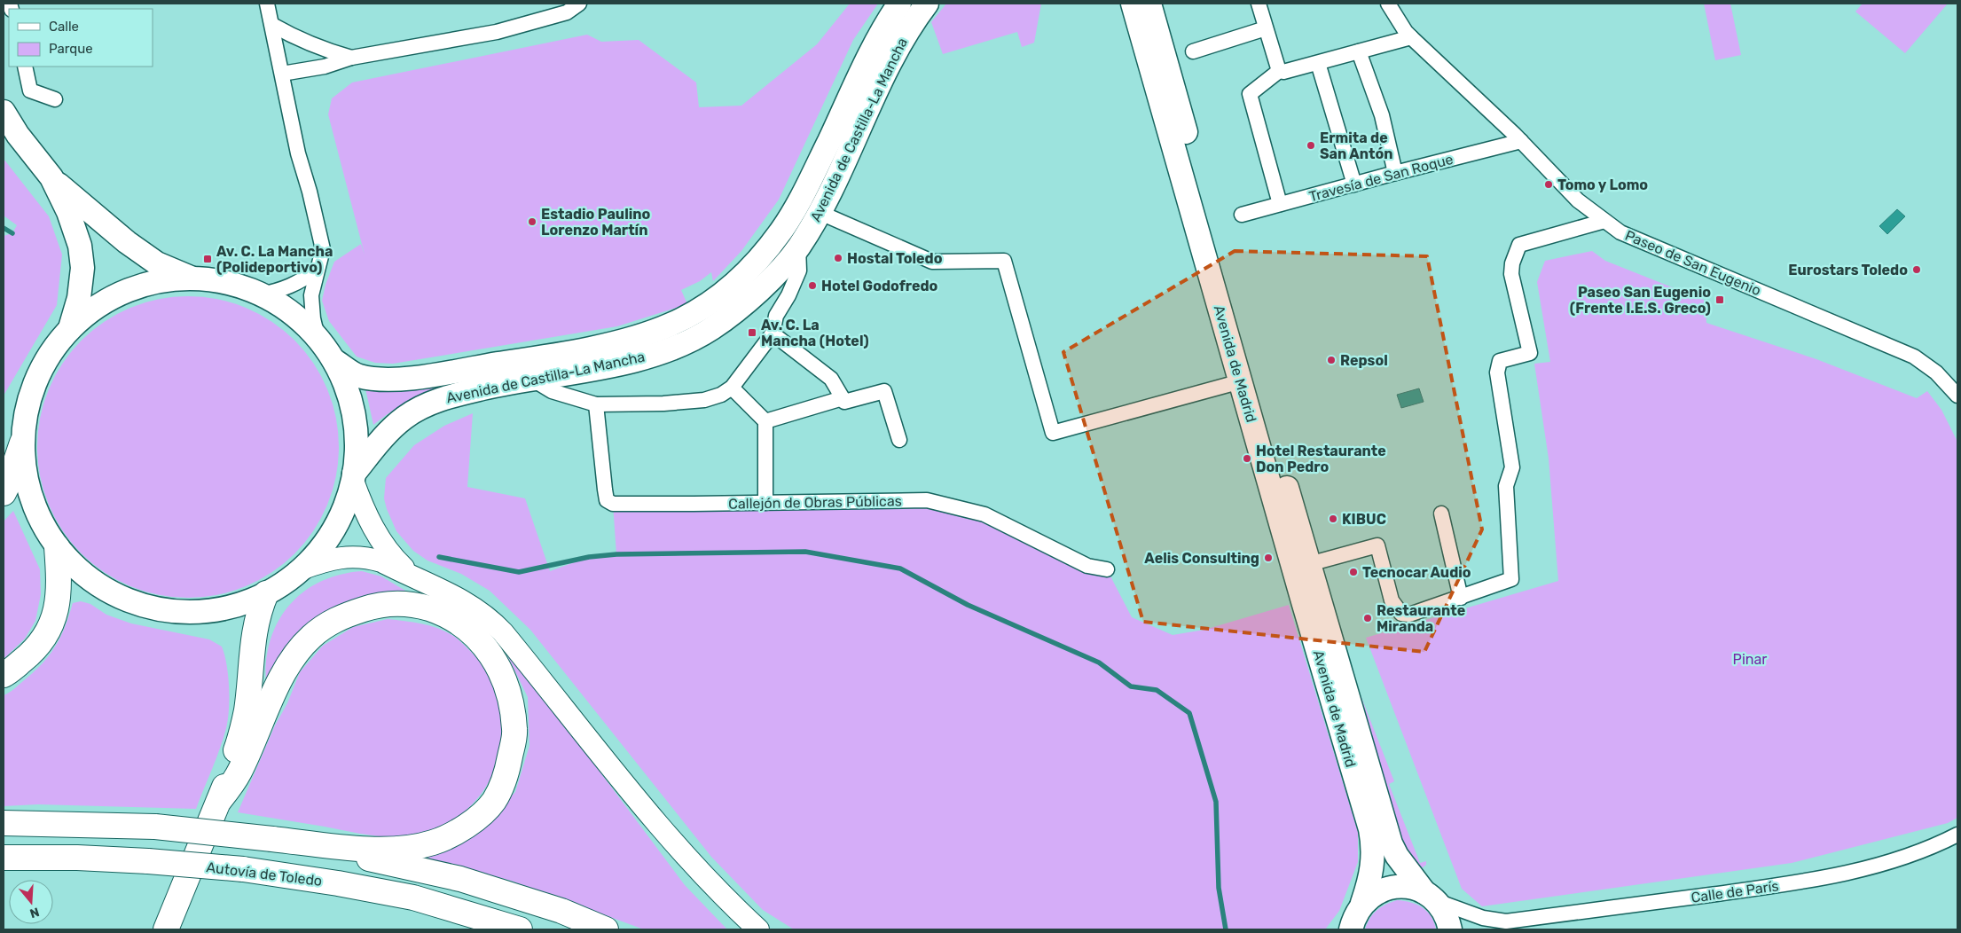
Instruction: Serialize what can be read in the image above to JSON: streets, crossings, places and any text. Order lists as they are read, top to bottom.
{
  "streets": {
    "highway": ["Autovía de Toledo"],
    "main road": ["Avenida de Castilla-La Mancha", "Avenida de Madrid"],
    "street": [
      "Travesía de San Roque",
      "Paseo de San Eugenio",
      "Callejón de Obras Públicas",
      "Calle de París"
    ]
  },
  "crossings": [
    ["Travesía de San Roque", "Paseo de San Eugenio"],
    ["Avenida de Madrid", "Calle de París"]
  ],
  "parks": ["Pinar"],
  "places": {
    "other": [
      "Ermita de San Antón",
      "Tomo y Lomo",
      "Estadio Paulino Lorenzo Martín",
      "Hostal Toledo",
      "Eurostars Toledo",
      "Hotel Godofredo",
      "Repsol",
      "Hotel Restaurante Don Pedro",
      "KIBUC",
      "Aelis Consulting",
      "Tecnocar Audio",
      "Restaurante Miranda"
    ],
    "transit": ["Av. C. La Mancha (Polideportivo)", "Paseo San Eugenio (Frente I.E.S. Greco)", "Av. C. La Mancha (Hotel)"]
  },
  "legend": ["Calle", "Parque"],
  "north": "bottom"
}
